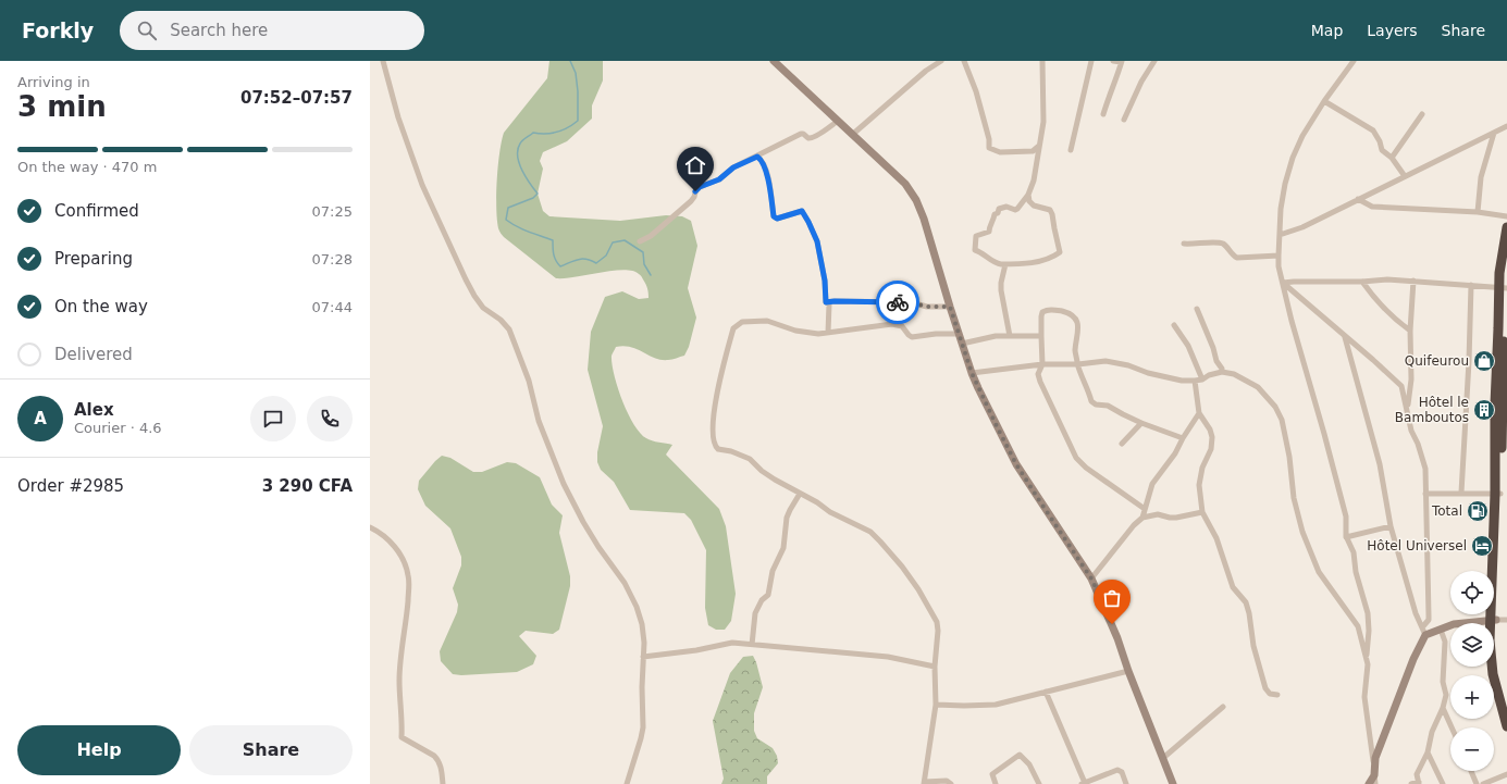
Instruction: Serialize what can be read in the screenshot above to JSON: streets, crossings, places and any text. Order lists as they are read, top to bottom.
{
  "places": {
    "shop": ["Quifeurou"],
    "building": ["Hôtel le Bamboutos"],
    "fuel station": ["Total"],
    "hotel": ["Hôtel Universel"]
  },
  "page": {
    "header": "Forkly",
    "search": "Search here",
    "nav": ["Map", "Layers", "Share"],
    "heading": ["3 min", "Arriving in", "07:52–07:57"],
    "panel": [
      "Alex",
      "Courier · 4.6",
      "Order #2985",
      "3 290 CFA"
    ],
    "bar": "On the way · 470 m",
    "list": [
      ["Confirmed", "07:25"],
      ["Preparing", "07:28"],
      ["On the way", "07:44"],
      "Delivered"
    ],
    "round": "A",
    "map_buttons": ["+", "−"],
    "buttons": ["Help", "Share"]
  }
}
